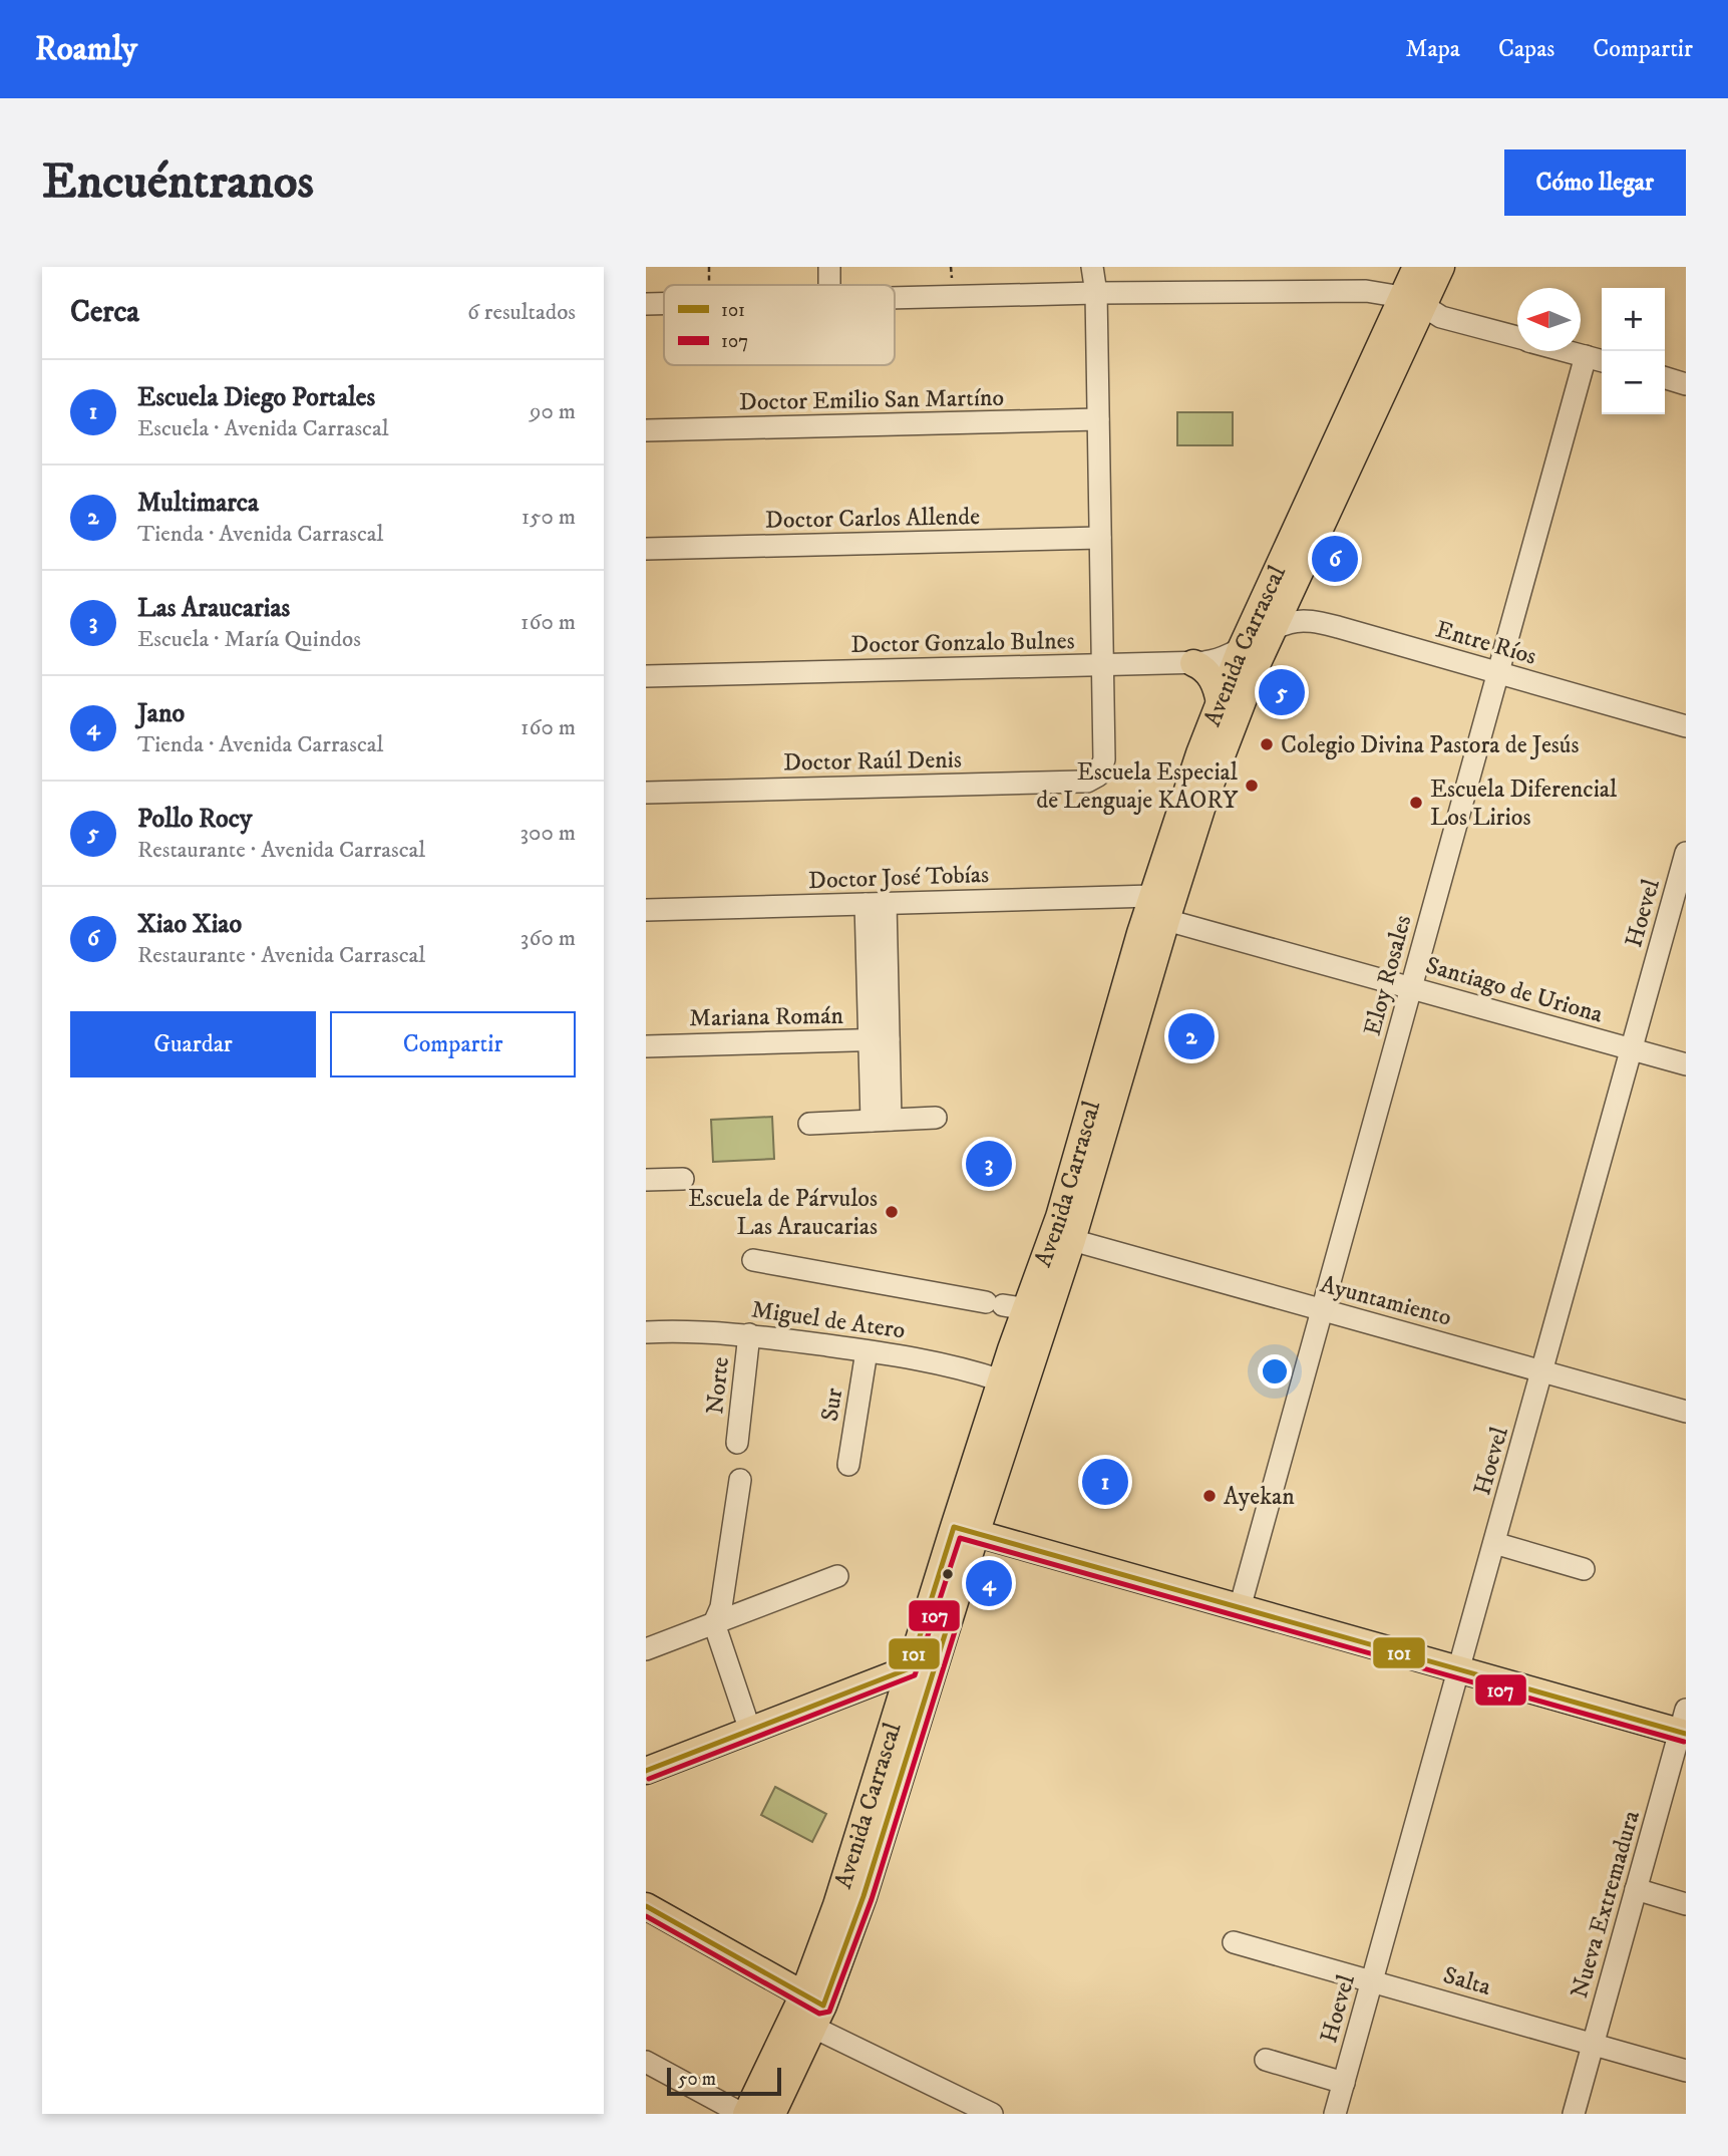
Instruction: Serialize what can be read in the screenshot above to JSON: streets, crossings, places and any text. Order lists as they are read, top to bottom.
{
  "streets": {
    "main road": ["Avenida Carrascal"],
    "street": [
      "Doctor Emilio San Martíno",
      "Doctor Carlos Allende",
      "Doctor Gonzalo Bulnes",
      "Entre Ríos",
      "Doctor Raúl Denis",
      "Doctor José Tobías",
      "Hoevel",
      "Eloy Rosales",
      "Santiago de Uriona",
      "Mariana Román",
      "Ayuntamiento",
      "Miguel de Atero",
      "Norte",
      "Sur",
      "Nueva Extremadura",
      "Salta"
    ]
  },
  "crossings": [
    ["Doctor Gonzalo Bulnes", "Entre Ríos"],
    ["Doctor Gonzalo Bulnes", "Avenida Carrascal"],
    ["Doctor Gonzalo Bulnes", "Doctor Raúl Denis"],
    ["Entre Ríos", "Avenida Carrascal"],
    ["Entre Ríos", "Eloy Rosales"],
    ["Avenida Carrascal", "Doctor José Tobías"],
    ["Avenida Carrascal", "Santiago de Uriona"],
    ["Avenida Carrascal", "Ayuntamiento"],
    ["Avenida Carrascal", "Miguel de Atero"],
    ["Hoevel", "Santiago de Uriona"],
    ["Hoevel", "Ayuntamiento"],
    ["Hoevel", "Salta"],
    ["Eloy Rosales", "Santiago de Uriona"],
    ["Eloy Rosales", "Ayuntamiento"],
    ["Miguel de Atero", "Norte"],
    ["Miguel de Atero", "Sur"],
    ["Nueva Extremadura", "Salta"]
  ],
  "places": [
    "Colegio Divina Pastora de Jesús",
    "Escuela Especial de Lenguaje KAORY",
    "Escuela Diferencial Los Lirios",
    "Escuela de Párvulos Las Araucarias",
    "Ayekan"
  ],
  "lines": ["transit line 101", "transit line 107"],
  "legend": ["101", "107"],
  "scale_bar": "50 m",
  "north": "left",
  "page": {
    "header": "Roamly",
    "nav": ["Mapa", "Capas", "Compartir"],
    "buttons": [
      "Cómo llegar",
      ["Guardar", "Compartir"]
    ],
    "title": "Encuéntranos",
    "heading": ["Cerca", "6 resultados"],
    "map_buttons": ["+", "−"],
    "list": [
      {
        "mark": "1",
        "name": "Escuela Diego Portales",
        "note": "Escuela · Avenida Carrascal",
        "value": "90 m"
      },
      {
        "mark": "2",
        "name": "Multimarca",
        "note": "Tienda · Avenida Carrascal",
        "value": "150 m"
      },
      {
        "mark": "3",
        "name": "Las Araucarias",
        "note": "Escuela · María Quindos",
        "value": "160 m"
      },
      {
        "mark": "4",
        "name": "Jano",
        "note": "Tienda · Avenida Carrascal",
        "value": "160 m"
      },
      {
        "mark": "5",
        "name": "Pollo Rocy",
        "note": "Restaurante · Avenida Carrascal",
        "value": "300 m"
      },
      {
        "mark": "6",
        "name": "Xiao Xiao",
        "note": "Restaurante · Avenida Carrascal",
        "value": "360 m"
      }
    ],
    "pins": [
      "6",
      "5",
      "2",
      "3",
      "1",
      "4"
    ],
    "scale": "50 m"
  }
}
